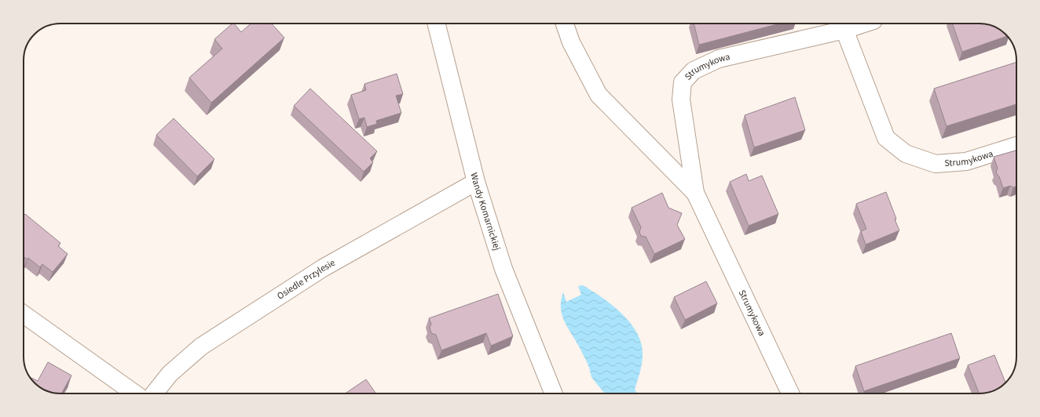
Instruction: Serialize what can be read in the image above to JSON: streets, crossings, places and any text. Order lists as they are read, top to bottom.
{
  "streets": {
    "street": ["Strumykowa", "Wandy Komarnickiej", "Osiedle Przylesie"]
  },
  "crossings": [
    ["Wandy Komarnickiej", "Osiedle Przylesie"]
  ]
}
